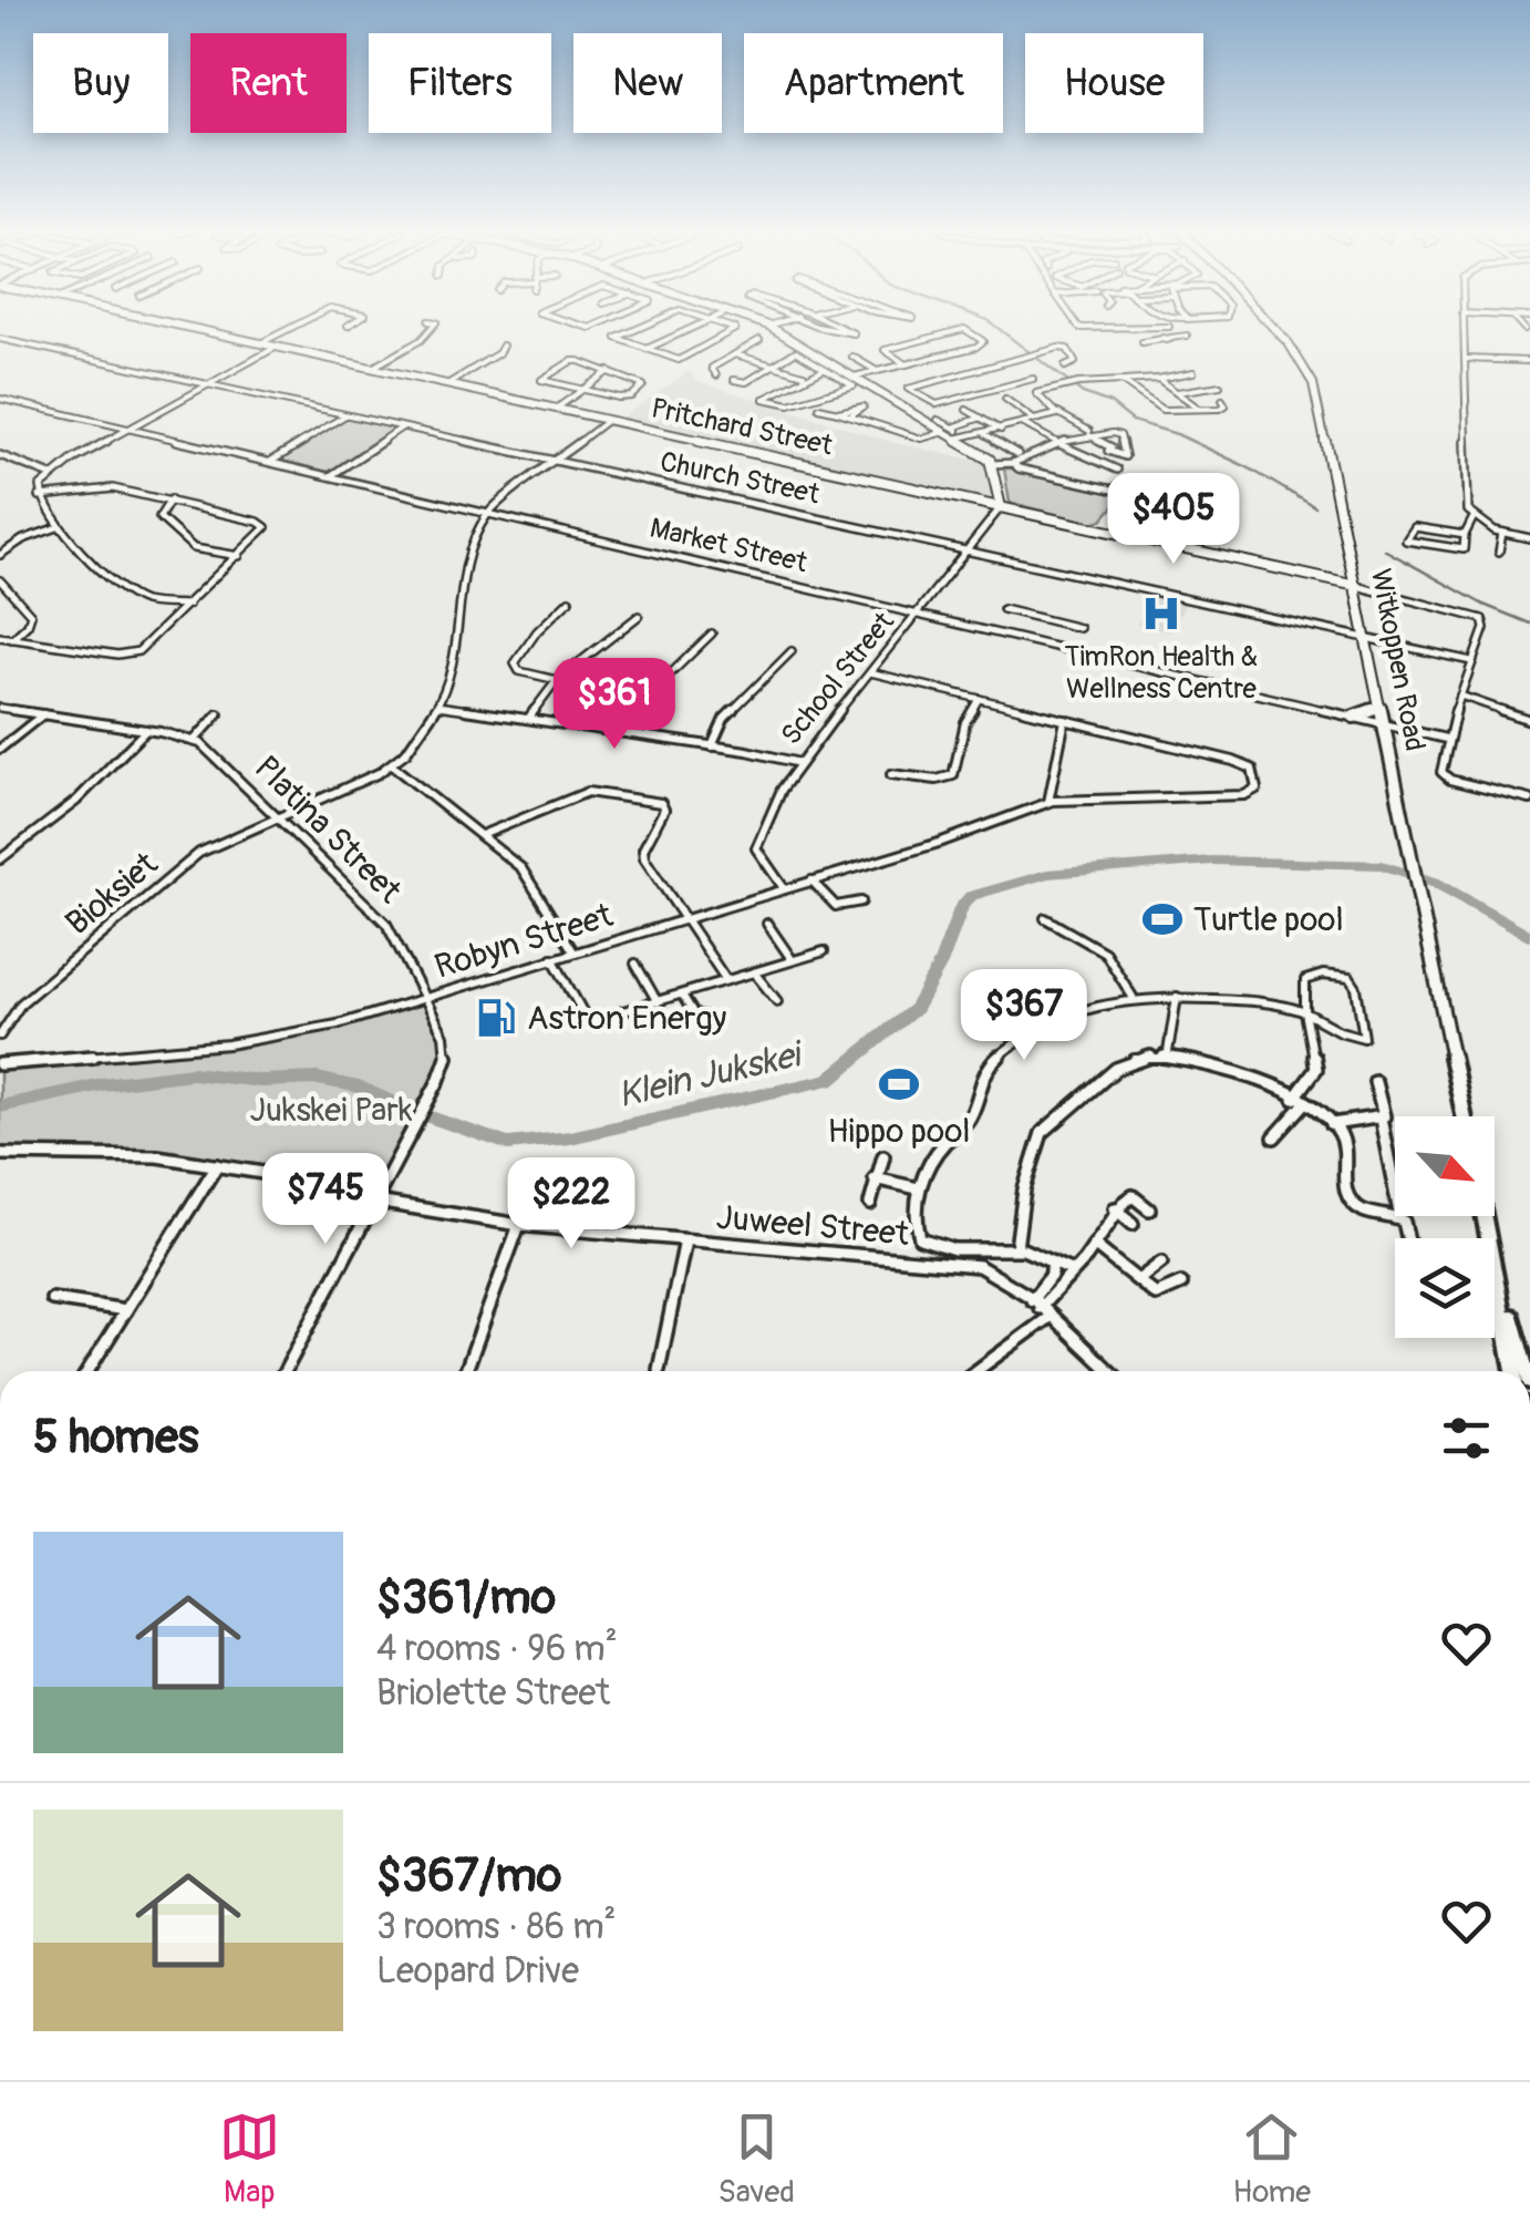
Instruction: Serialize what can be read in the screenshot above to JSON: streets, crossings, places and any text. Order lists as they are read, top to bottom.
{
  "streets": {
    "street": [
      "Pritchard Street",
      "Church Street",
      "Market Street",
      "Witkoppen Road",
      "School Street",
      "Platina Street",
      "Bioksiet",
      "Robyn Street",
      "Juweel Street"
    ]
  },
  "crossings": [
    ["Pritchard Street", "Church Street"],
    ["Pritchard Street", "Witkoppen Road"],
    ["Pritchard Street", "School Street"],
    ["Church Street", "Witkoppen Road"],
    ["Church Street", "School Street"],
    ["Market Street", "Witkoppen Road"],
    ["Market Street", "School Street"],
    ["School Street", "Robyn Street"],
    ["Platina Street", "Bioksiet"],
    ["Platina Street", "Robyn Street"],
    ["Platina Street", "Juweel Street"]
  ],
  "water": ["Klein Jukskei"],
  "parks": ["Jukskei Park"],
  "places": {
    "hospital": ["TimRon Health & Wellness Centre"],
    "sports": ["Turtle pool", "Hippo pool"],
    "fuel station": ["Astron Energy"]
  },
  "north": "bottom right",
  "page": {
    "chip": [
      "Buy",
      "Rent",
      "Filters",
      "New",
      "Apartment",
      "House"
    ],
    "price": [
      "$405",
      "$361",
      "$367",
      "$745",
      "$222"
    ],
    "heading": "5 homes",
    "list": [
      {
        "name": "$361/mo",
        "note": "4 rooms · 96 m² · Briolette Street"
      },
      {
        "name": "$367/mo",
        "note": "3 rooms · 86 m² · Leopard Drive"
      }
    ],
    "tabs": ["Map", "Saved", "Home"]
  }
}
